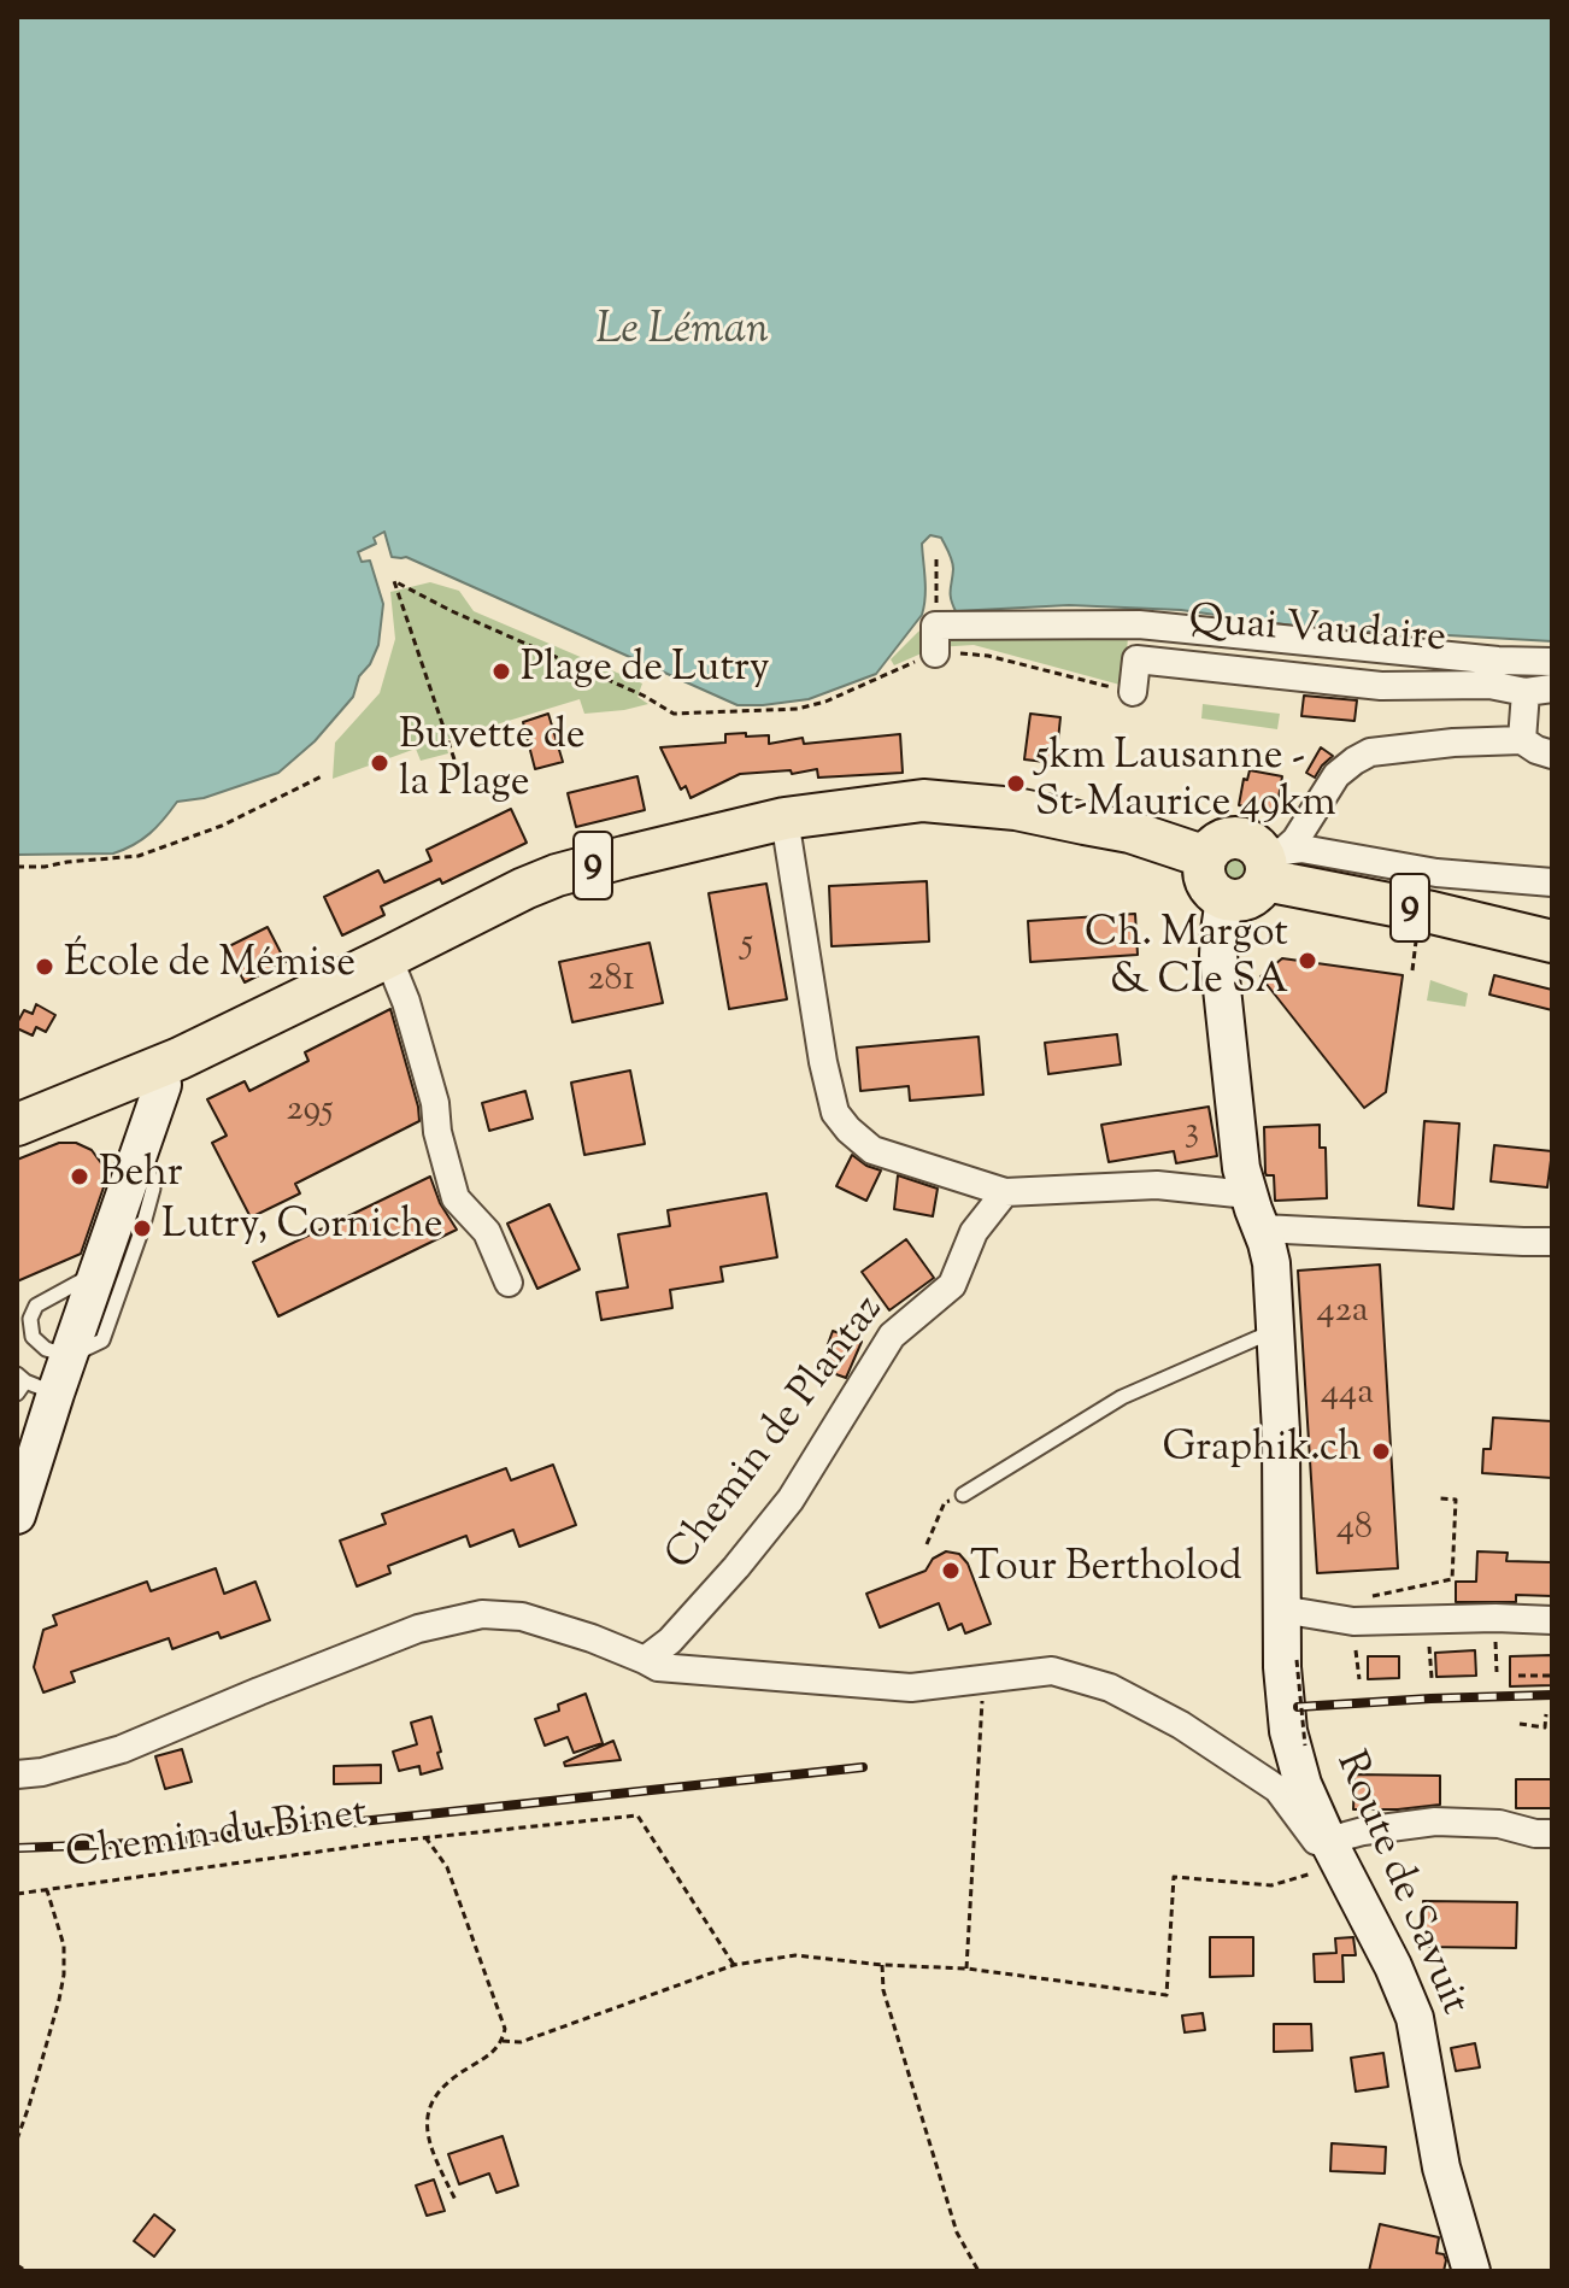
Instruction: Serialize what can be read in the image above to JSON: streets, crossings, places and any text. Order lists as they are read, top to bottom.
{
  "streets": {
    "main road": ["9"],
    "street": ["Quai Vaudaire", "Chemin de Plantaz", "Route de Savuit"],
    "path": ["Chemin du Binet"]
  },
  "crossings": [
    ["9", "Route de Savuit"]
  ],
  "water": ["Le Léman"],
  "places": [
    "Plage de Lutry",
    "Buvette de la Plage",
    "5km Lausanne - St-Maurice 49km",
    "Ch. Margot & CIe SA",
    "École de Mémise",
    "Behr",
    "Lutry, Corniche",
    "Graphik.ch",
    "Tour Bertholod"
  ],
  "house_numbers": [
    "5",
    "281",
    "295",
    "3",
    "42a",
    "44a",
    "48"
  ]
}
